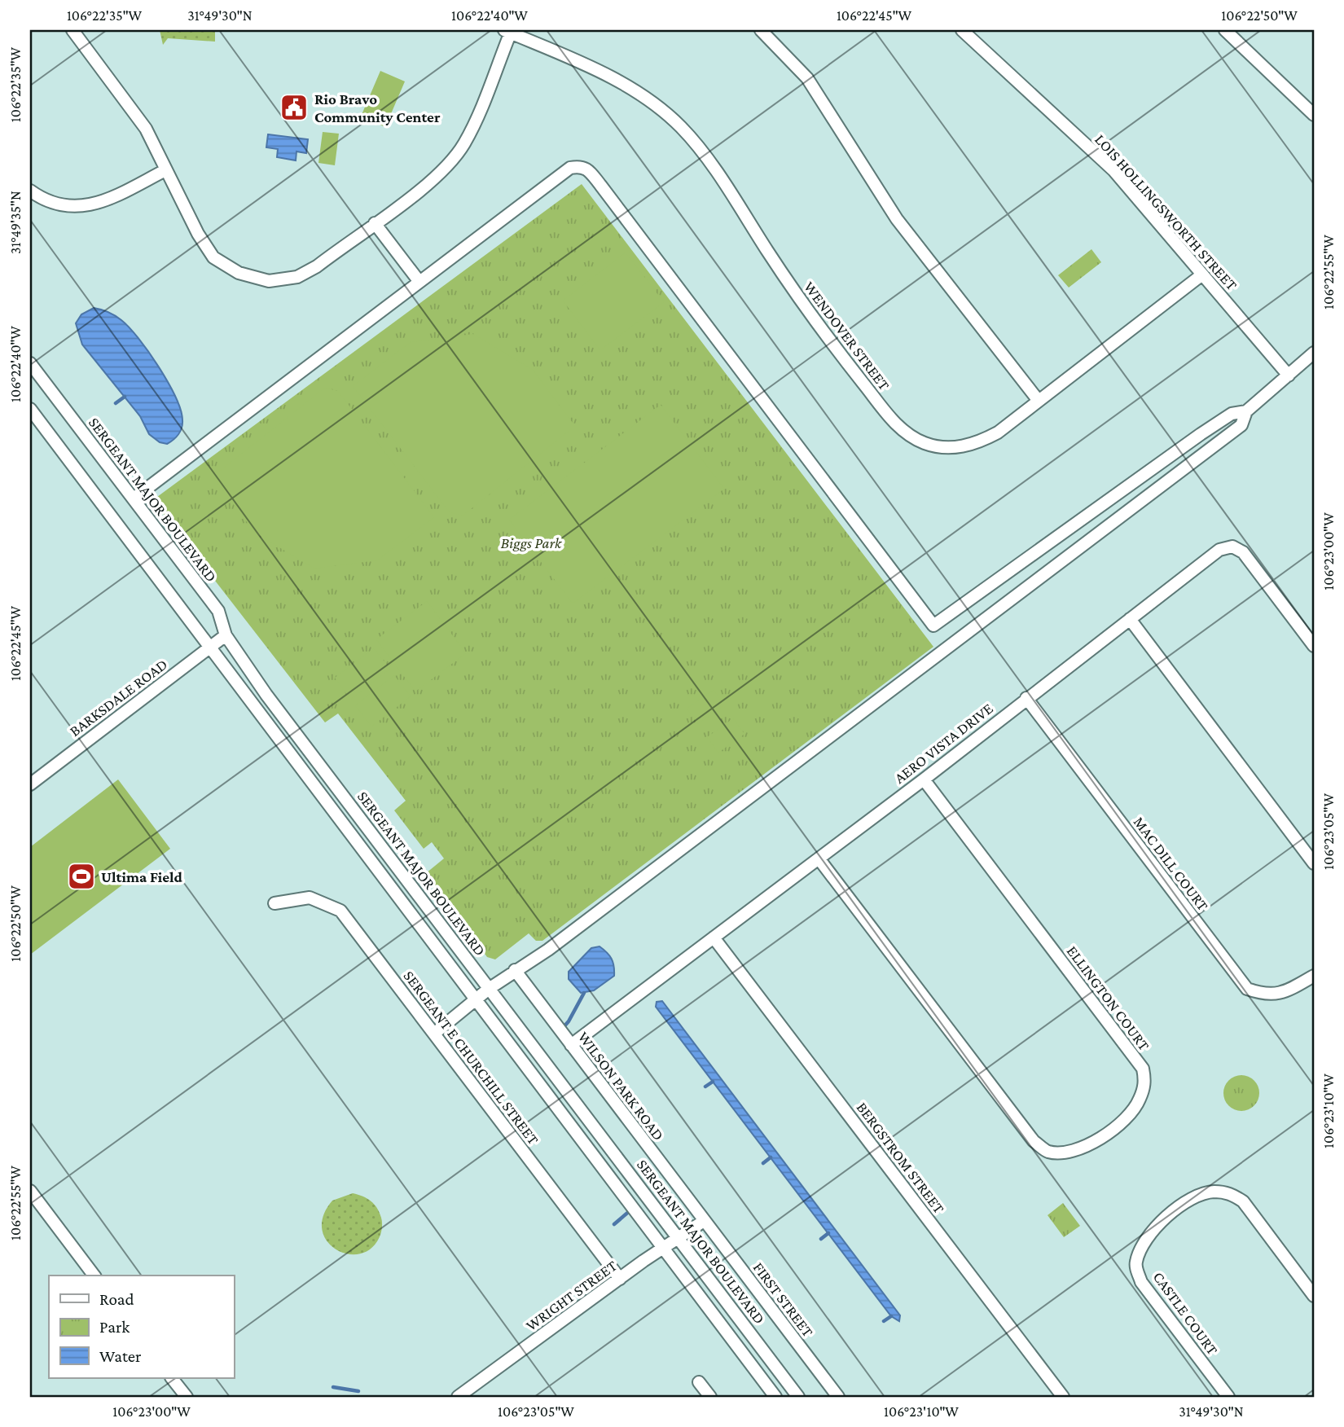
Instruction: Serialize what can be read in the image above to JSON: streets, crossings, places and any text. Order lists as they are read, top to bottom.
{
  "streets": {
    "street": [
      "LOIS HOLLINGSWORTH STREET",
      "WENDOVER STREET",
      "SERGEANT MAJOR BOULEVARD",
      "BARKSDALE ROAD",
      "AERO VISTA DRIVE",
      "MAC DILL COURT",
      "ELLINGTON COURT",
      "SERGEANT E CHURCHILL STREET",
      "WILSON PARK ROAD",
      "BERGSTROM STREET",
      "WRIGHT STREET",
      "FIRST STREET",
      "CASTLE COURT"
    ]
  },
  "crossings": [
    ["LOIS HOLLINGSWORTH STREET", "WENDOVER STREET"],
    ["SERGEANT MAJOR BOULEVARD", "BARKSDALE ROAD"],
    ["SERGEANT MAJOR BOULEVARD", "WRIGHT STREET"],
    ["AERO VISTA DRIVE", "MAC DILL COURT"],
    ["AERO VISTA DRIVE", "ELLINGTON COURT"],
    ["AERO VISTA DRIVE", "WILSON PARK ROAD"],
    ["AERO VISTA DRIVE", "BERGSTROM STREET"],
    ["SERGEANT E CHURCHILL STREET", "WRIGHT STREET"],
    ["WILSON PARK ROAD", "WRIGHT STREET"],
    ["WILSON PARK ROAD", "FIRST STREET"],
    ["WRIGHT STREET", "FIRST STREET"]
  ],
  "parks": ["Biggs Park"],
  "places": {
    "public building": ["Rio Bravo Community Center"],
    "sports": ["Ultima Field"]
  },
  "legend": ["Road", "Park", "Water"],
  "coordinates": [
    "106°22'35\"W",
    "31°49'30\"N",
    "106°22'40\"W",
    "106°22'45\"W",
    "106°22'50\"W",
    "31°49'35\"N",
    "106°22'55\"W",
    "106°23'00\"W",
    "106°23'05\"W",
    "106°23'10\"W"
  ]
}
